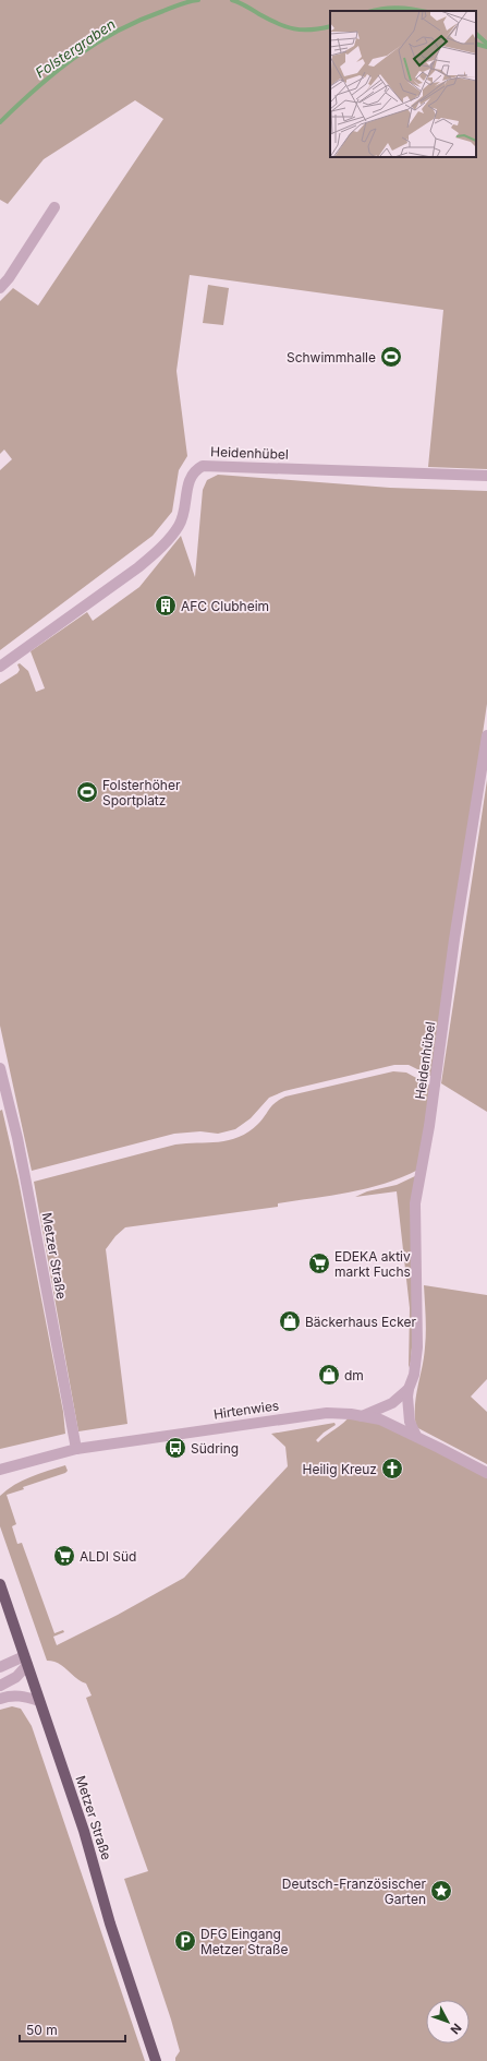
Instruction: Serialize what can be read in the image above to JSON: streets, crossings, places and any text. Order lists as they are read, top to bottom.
{
  "streets": {
    "main road": ["Metzer Straße"],
    "street": ["Heidenhübel", "Hirtenwies"]
  },
  "crossings": [
    ["Heidenhübel", "Hirtenwies"],
    ["Metzer Straße", "Hirtenwies"]
  ],
  "water": ["Folstergraben"],
  "places": {
    "sports": ["Schwimmhalle", "Folsterhöher Sportplatz"],
    "building": ["AFC Clubheim"],
    "supermarket": ["EDEKA aktiv markt Fuchs", "ALDI Süd"],
    "shop": ["Bäckerhaus Ecker", "dm"],
    "bus stop": ["Südring"],
    "church": ["Heilig Kreuz"],
    "place": ["Deutsch-Französischer Garten"],
    "parking": ["DFG Eingang Metzer Straße"]
  },
  "scale_bar": "50 m",
  "north": "bottom right"
}
